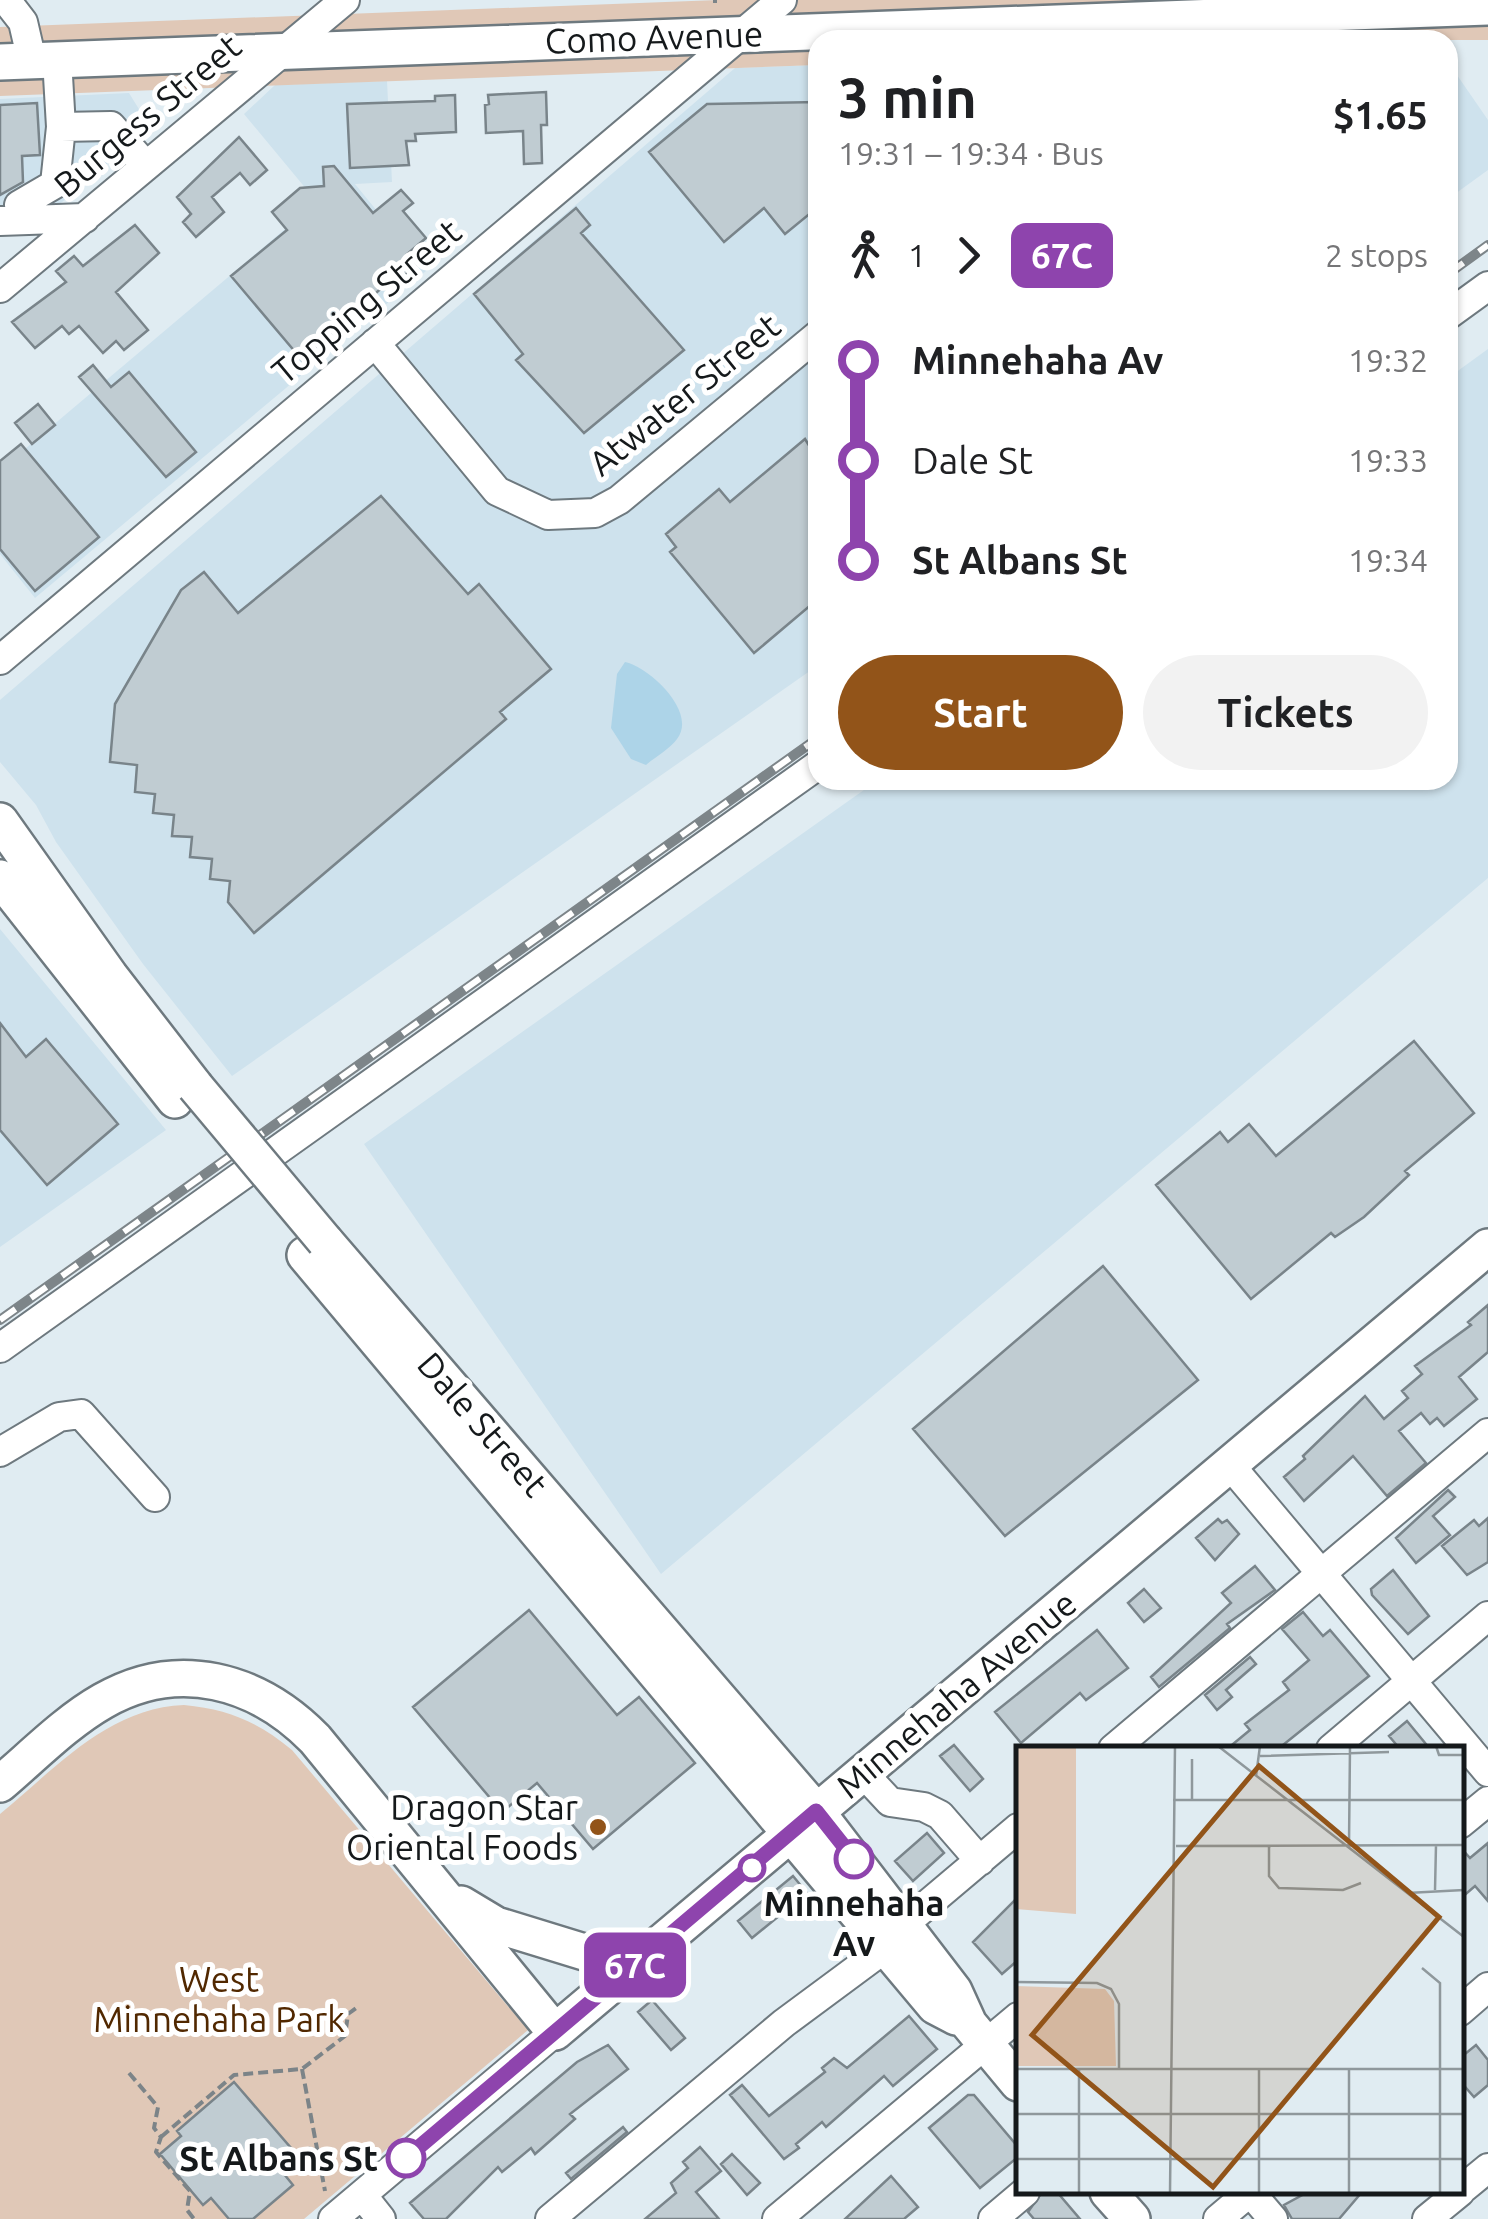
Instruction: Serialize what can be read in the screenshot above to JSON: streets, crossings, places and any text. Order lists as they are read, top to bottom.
{
  "streets": {
    "main road": ["Como Avenue", "Dale Street", "Minnehaha Avenue"],
    "street": ["Burgess Street", "Topping Street", "Atwater Street"]
  },
  "crossings": [
    ["Como Avenue", "Burgess Street"],
    ["Como Avenue", "Topping Street"],
    ["Topping Street", "Atwater Street"],
    ["Dale Street", "Minnehaha Avenue"]
  ],
  "parks": ["West Minnehaha Park"],
  "places": ["Dragon Star Oriental Foods", "Minnehaha Av", "St Albans St"],
  "lines": ["bus line 67C"],
  "page": {
    "on_map": "67C",
    "heading": ["3 min", "19:31 – 19:34 · Bus", "$1.65"],
    "legs": ["1", "67C", "2 stops"],
    "list": [
      {
        "name": "Minnehaha Av",
        "value": "19:32"
      },
      {
        "name": "Dale St",
        "value": "19:33"
      },
      {
        "name": "St Albans St",
        "value": "19:34"
      }
    ],
    "buttons": ["Start", "Tickets"]
  }
}
